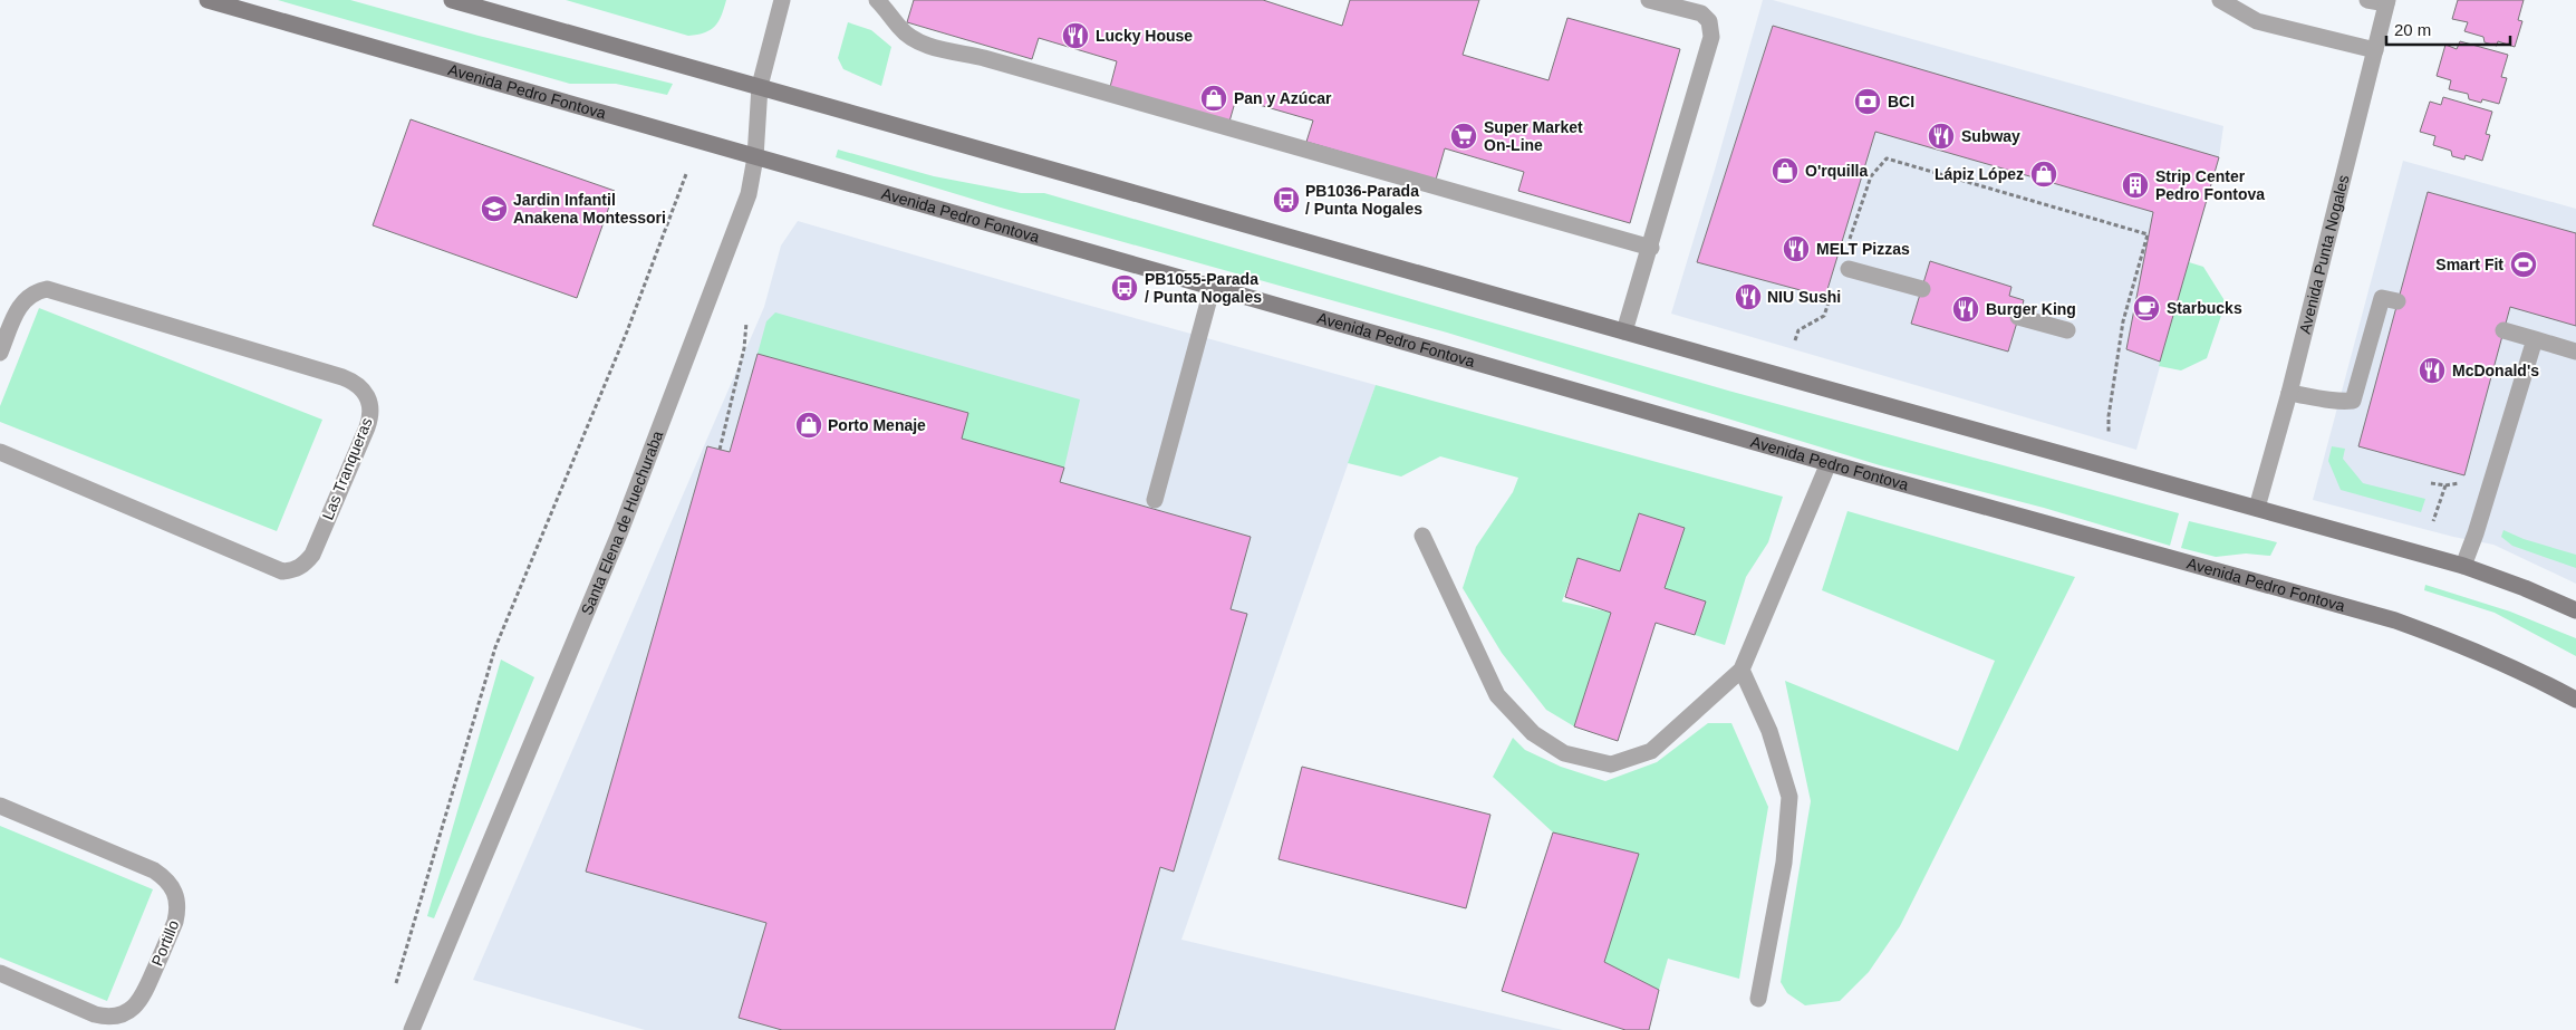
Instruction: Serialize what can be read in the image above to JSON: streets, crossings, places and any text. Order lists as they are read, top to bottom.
{
  "streets": {
    "street": [
      "Avenida Pedro Fontova",
      "Avenida Punta Nogales",
      "Las Tranqueras",
      "Santa Elena de Huechuraba",
      "Portillo"
    ]
  },
  "crossings": [
    ["Avenida Pedro Fontova", "Santa Elena de Huechuraba"]
  ],
  "places": {
    "restaurant": [
      "Lucky House",
      "Subway",
      "MELT Pizzas",
      "NIU Sushi",
      "Burger King",
      "McDonald's"
    ],
    "shop": [
      "Pan y Azúcar",
      "O'rquilla",
      "Lápiz López",
      "Porto Menaje"
    ],
    "bank": ["BCI"],
    "supermarket": ["Super Market On-Line"],
    "building": ["Strip Center Pedro Fontova"],
    "bus stop": ["PB1036-Parada / Punta Nogales", "PB1055-Parada / Punta Nogales"],
    "school or university": ["Jardin Infantil Anakena Montessori"],
    "sports": ["Smart Fit"],
    "cafe": ["Starbucks"]
  },
  "scale_bar": "20 m"
}
